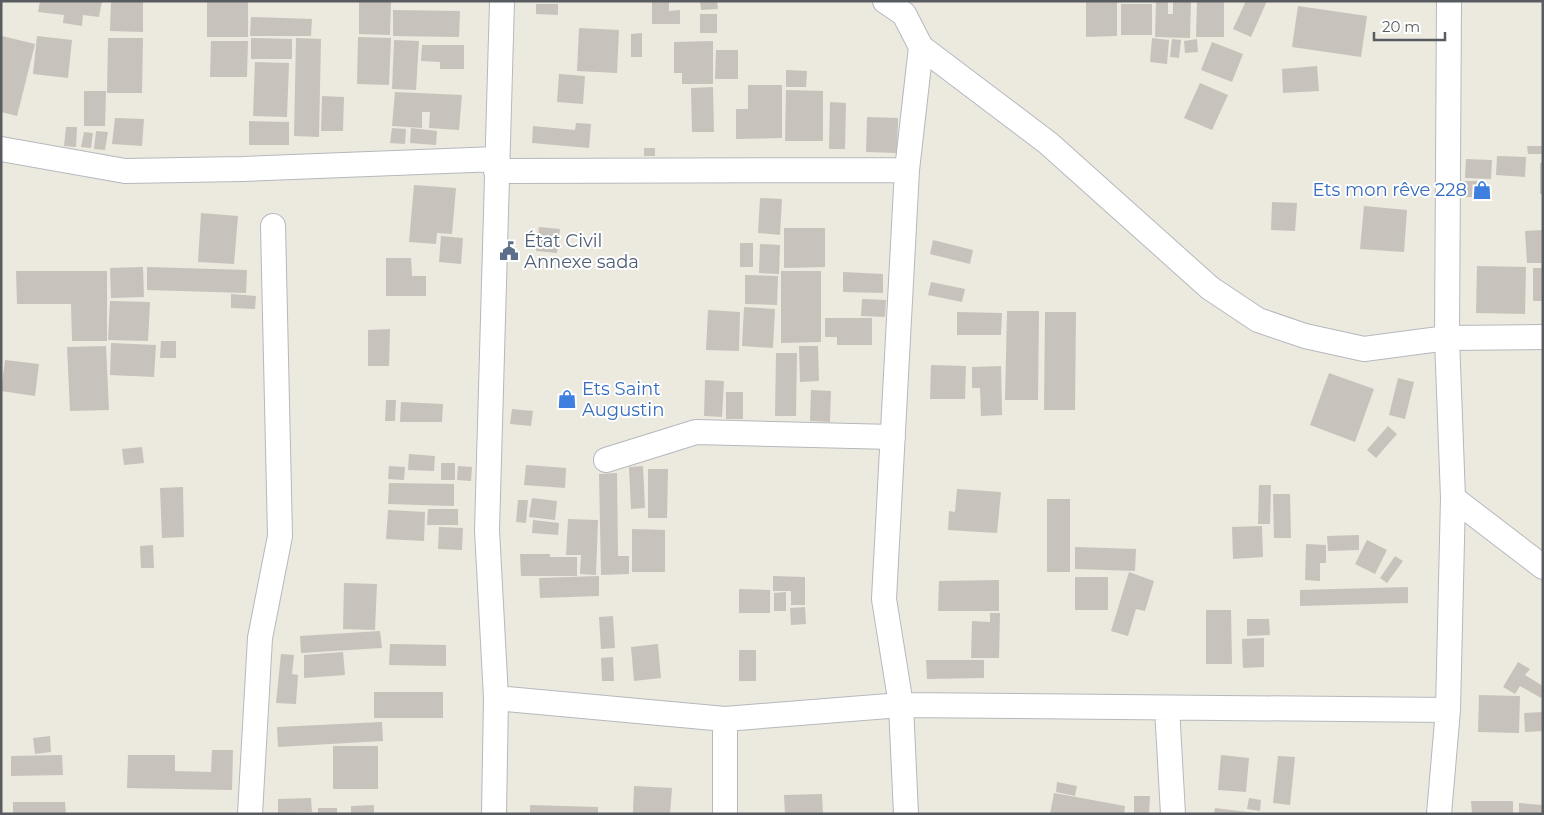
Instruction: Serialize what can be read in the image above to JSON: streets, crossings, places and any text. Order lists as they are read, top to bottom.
{
  "places": {
    "shop": ["Ets mon rêve 228", "Ets Saint Augustin"],
    "public building": ["État Civil Annexe sada"]
  },
  "scale_bar": "20 m"
}
